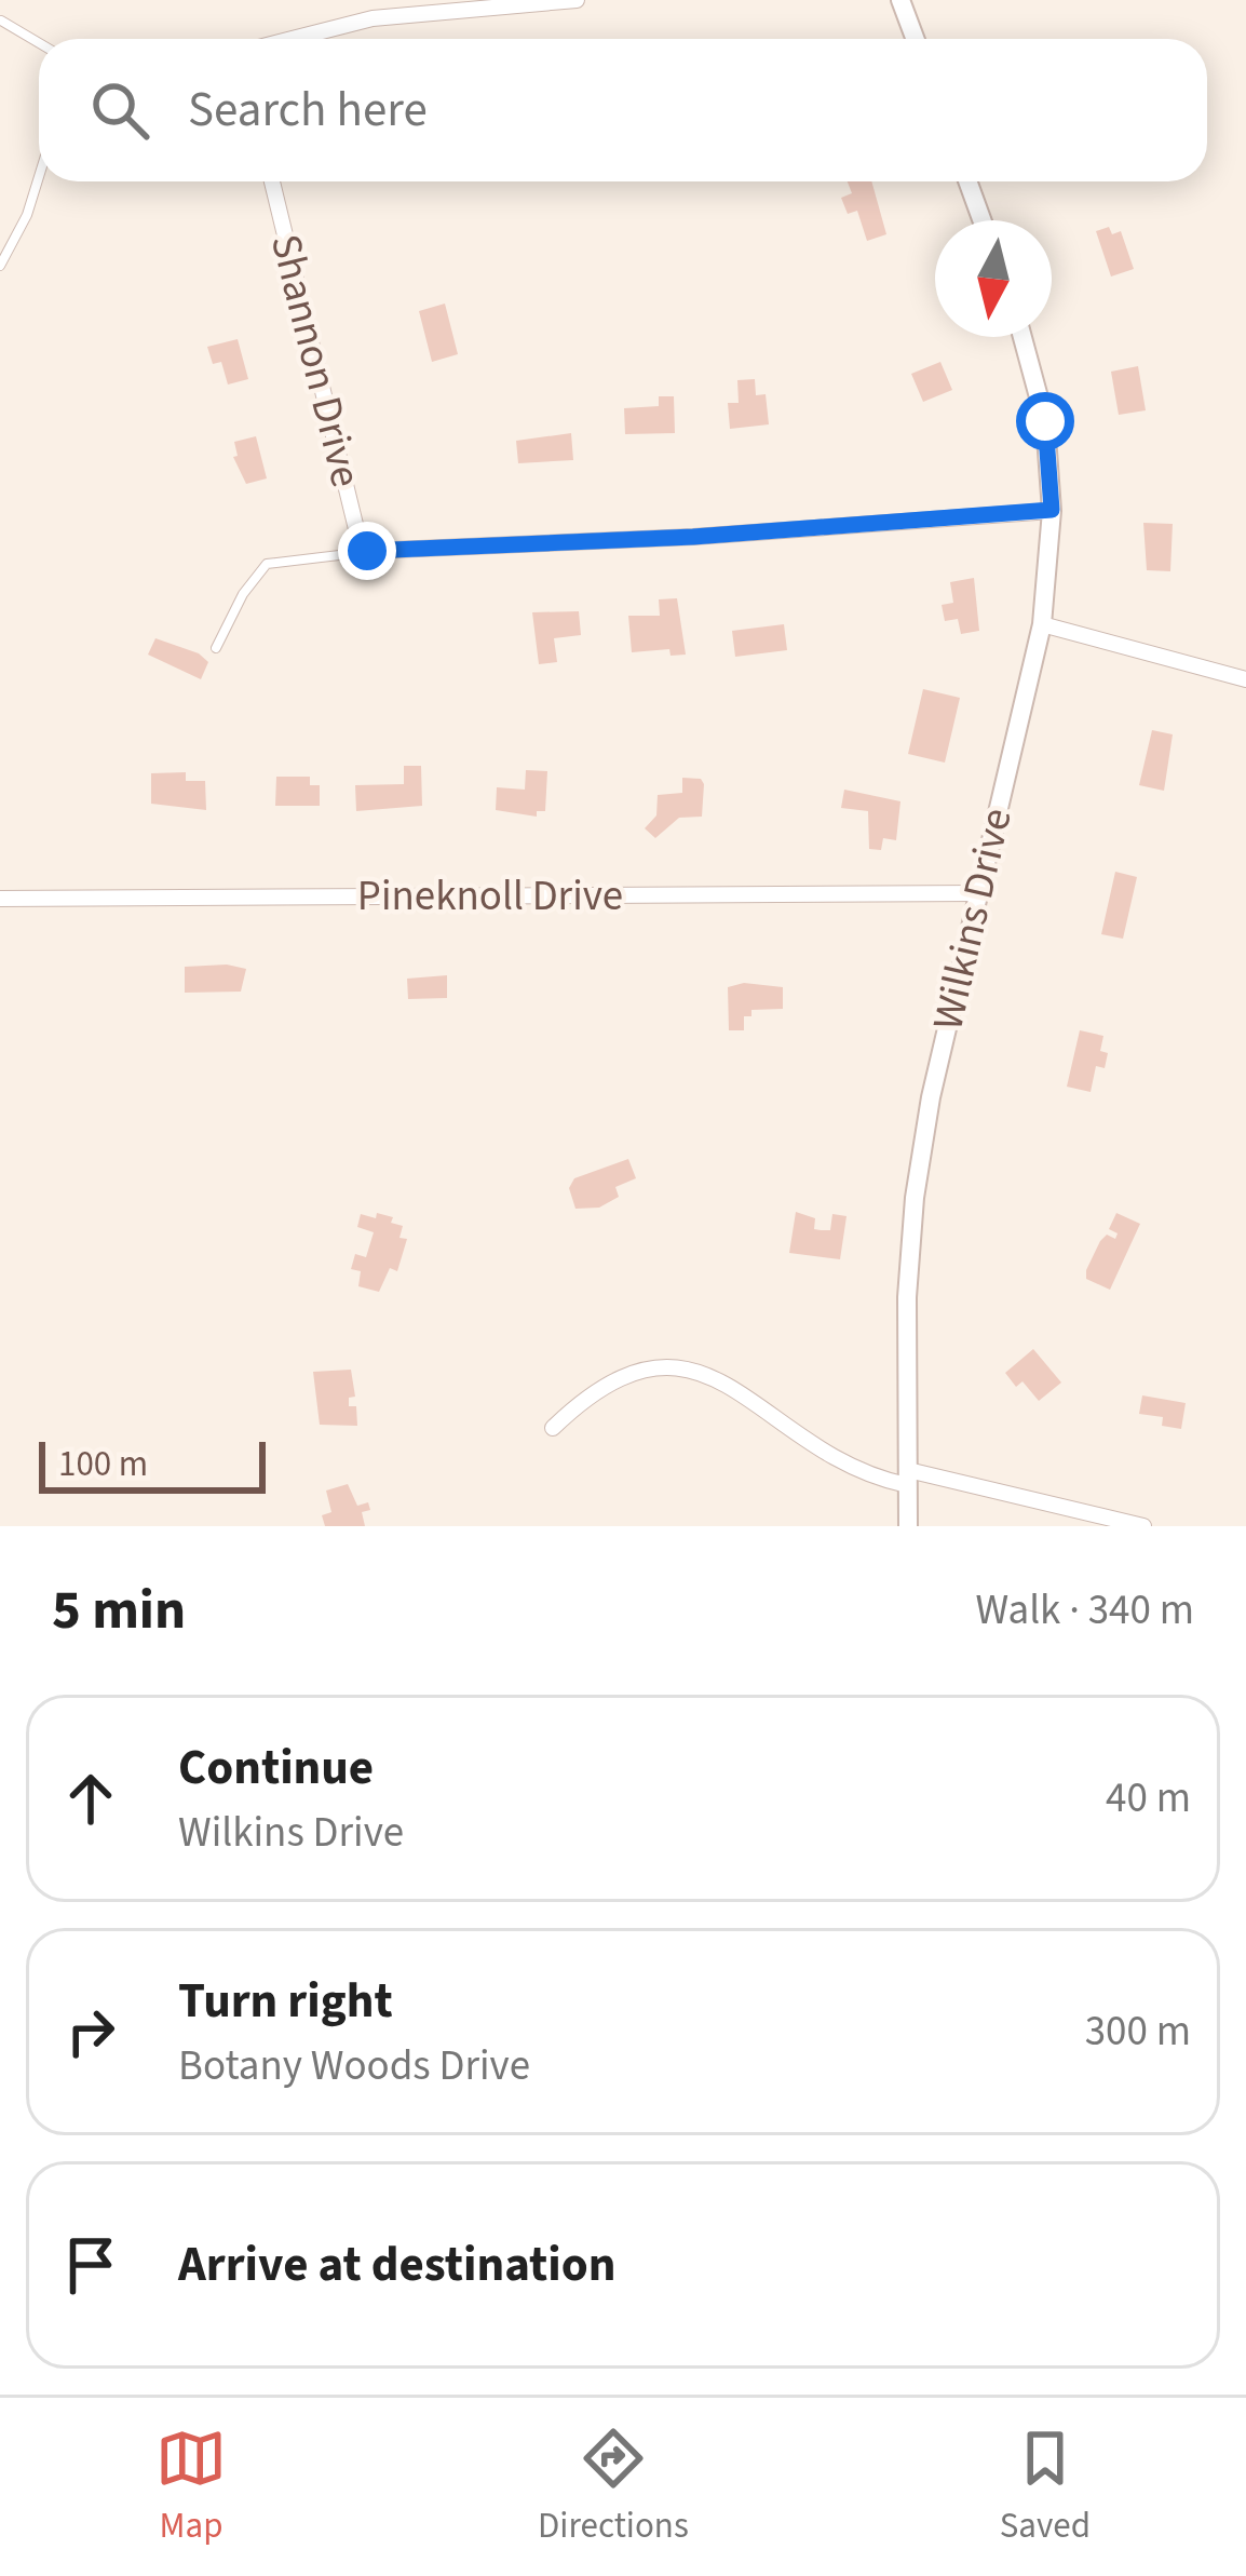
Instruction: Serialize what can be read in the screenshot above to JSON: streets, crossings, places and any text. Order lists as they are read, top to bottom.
{
  "streets": {
    "street": ["Shannon Drive", "Pineknoll Drive", "Wilkins Drive"]
  },
  "crossings": [
    ["Pineknoll Drive", "Wilkins Drive"]
  ],
  "scale_bar": "100 m",
  "north": "bottom",
  "page": {
    "search": "Search here",
    "scale": "100 m",
    "heading": ["5 min", "Walk · 340 m"],
    "list": [
      ["Continue", "Wilkins Drive", "40 m"],
      ["Turn right", "Botany Woods Drive", "300 m"],
      "Arrive at destination"
    ],
    "nav": ["Map", "Directions", "Saved"]
  }
}
